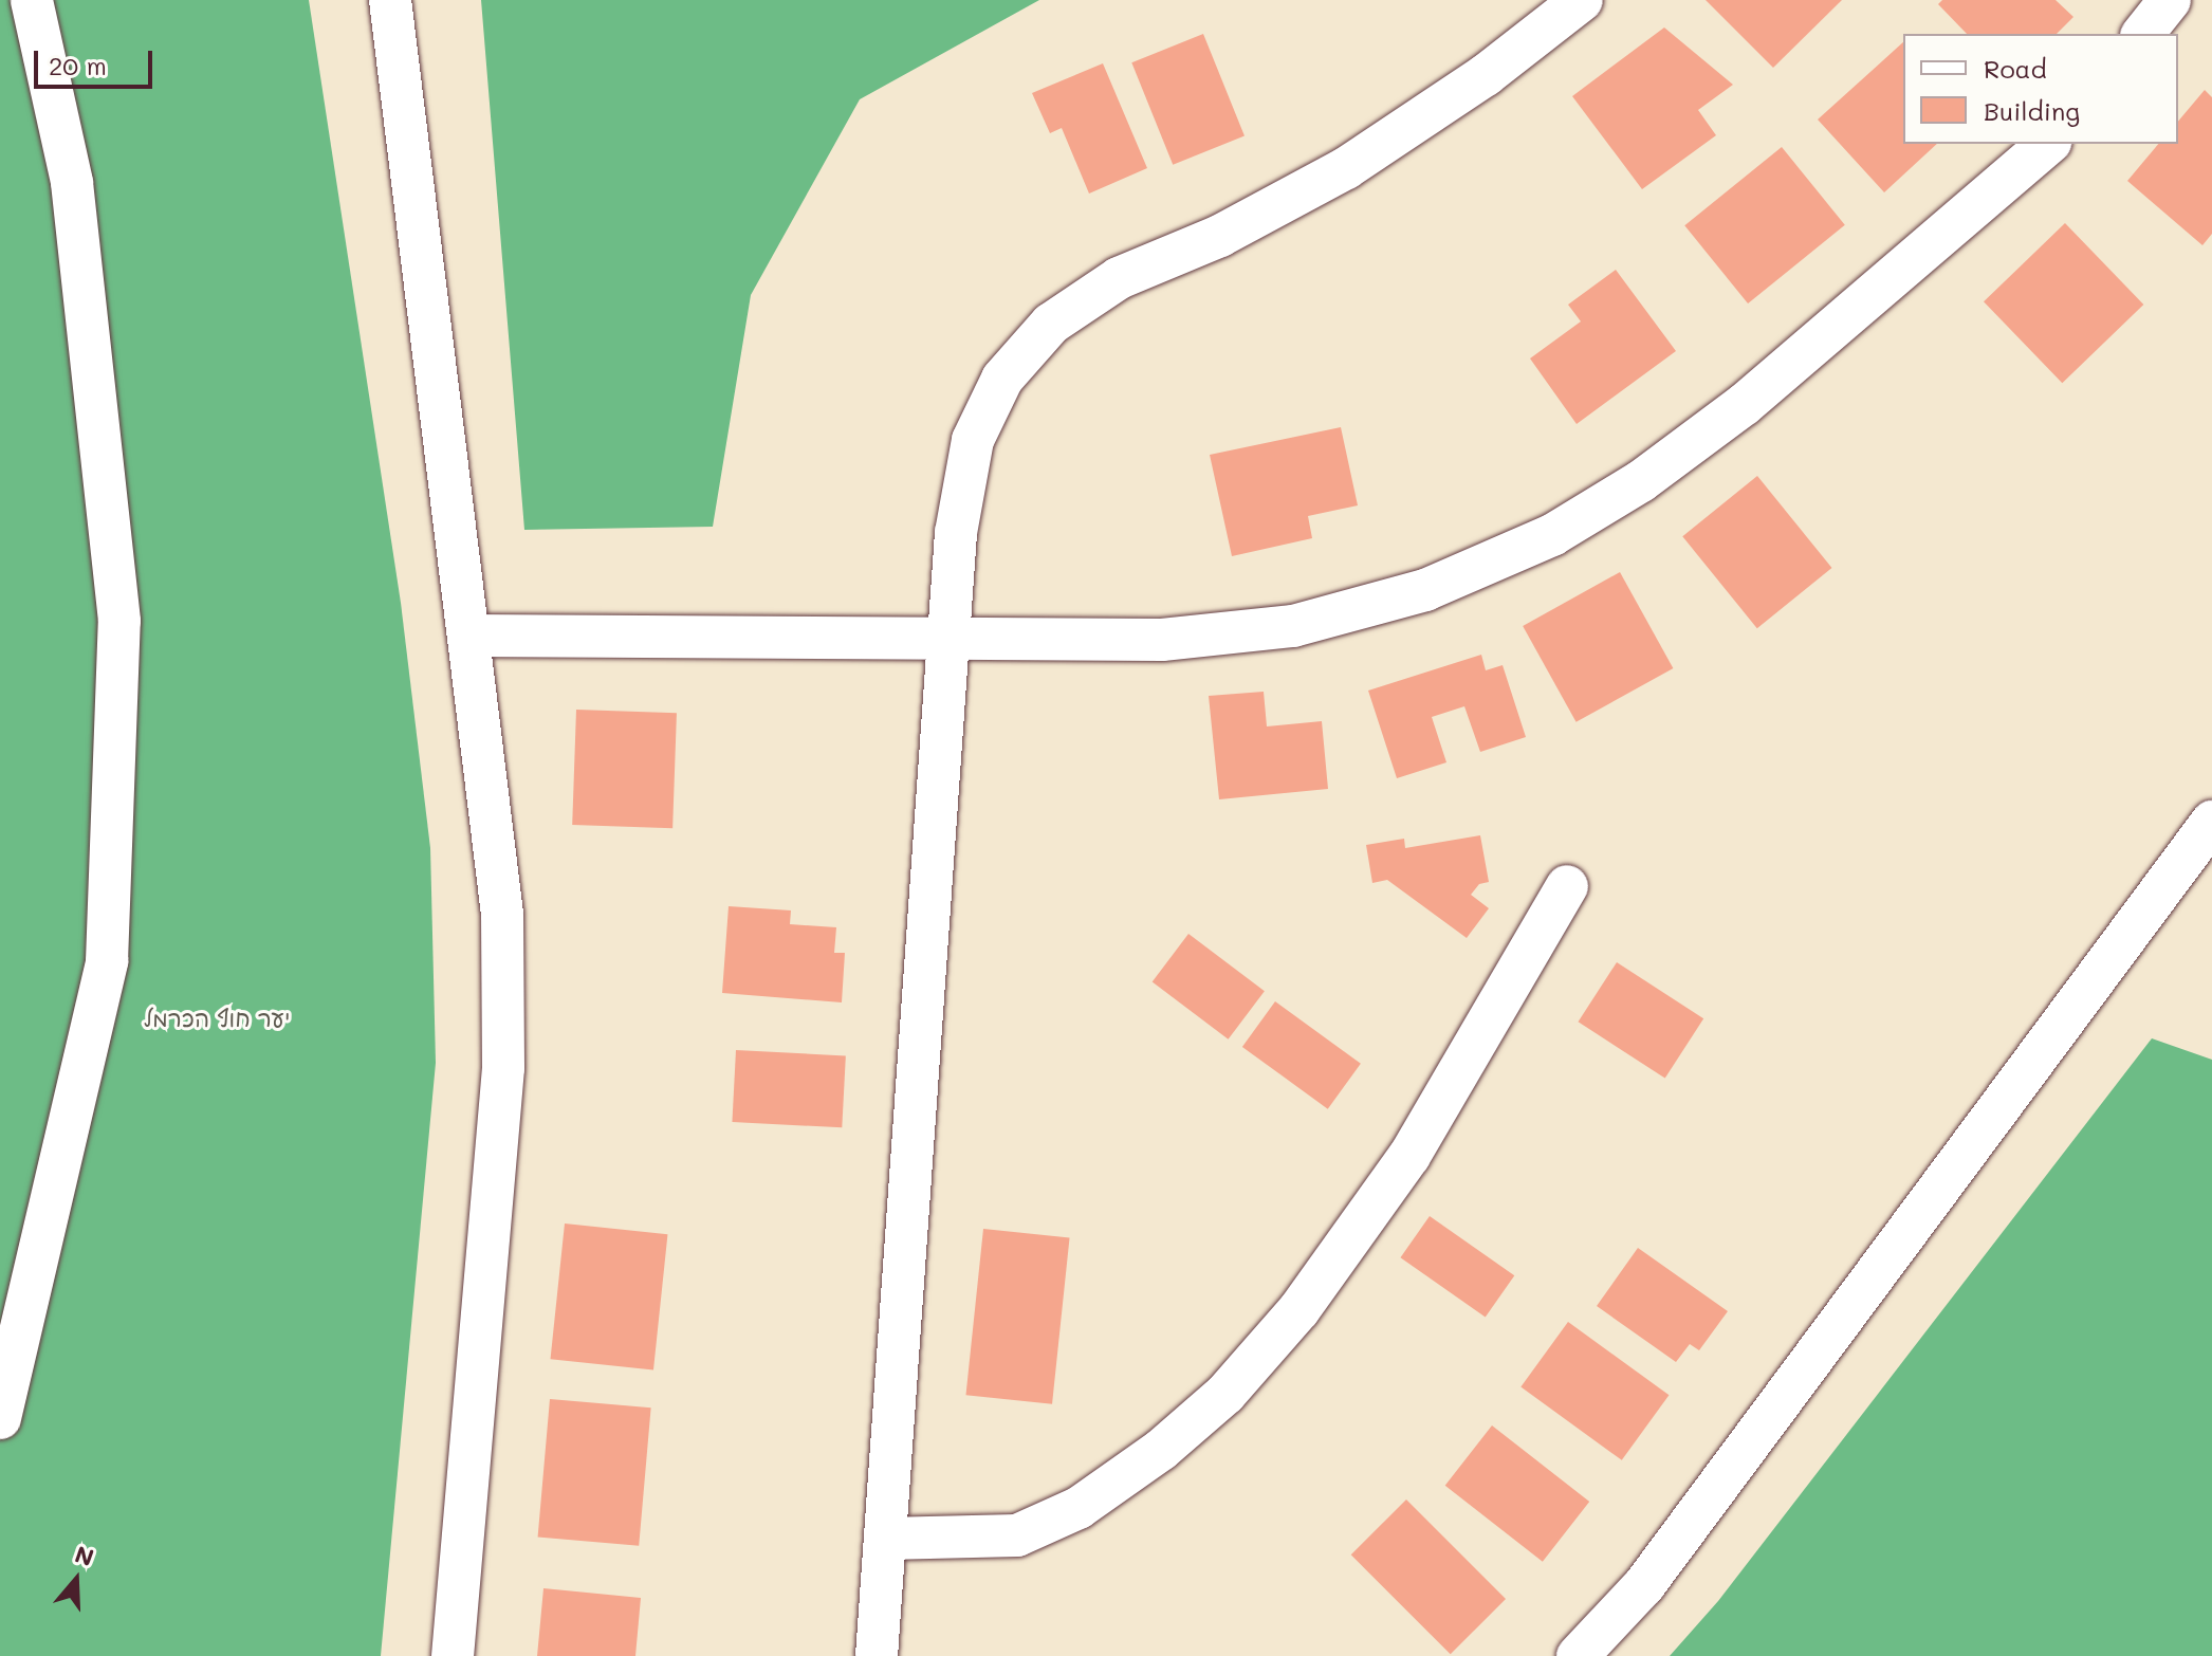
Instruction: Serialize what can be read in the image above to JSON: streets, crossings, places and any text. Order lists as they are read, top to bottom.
{
  "parks": ["יער חוף הכרמל"],
  "legend": ["Road", "Building"],
  "scale_bar": "20 m",
  "north": "top"
}
